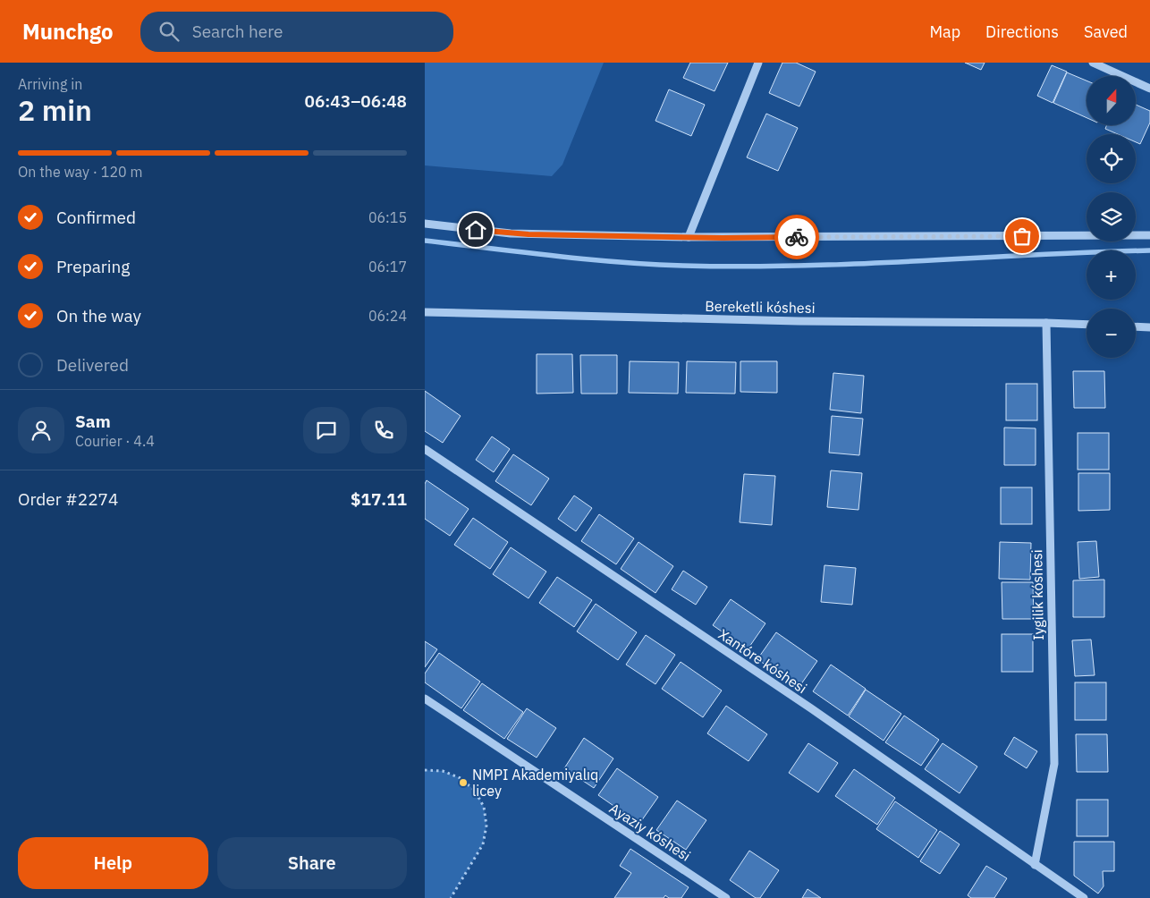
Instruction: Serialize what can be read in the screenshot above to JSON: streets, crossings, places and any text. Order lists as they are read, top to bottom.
{
  "streets": {
    "street": [
      "Bereketli kóshesi",
      "Iygilik kóshesi",
      "Xantóre kóshesi",
      "Ayaziy kóshesi"
    ]
  },
  "crossings": [
    ["Bereketli kóshesi", "Iygilik kóshesi"],
    ["Iygilik kóshesi", "Xantóre kóshesi"]
  ],
  "places": ["NMPI Akademiyalıq licey"],
  "north": "top",
  "page": {
    "header": "Munchgo",
    "search": "Search here",
    "nav": ["Map", "Directions", "Saved"],
    "heading": ["2 min", "Arriving in", "06:43–06:48"],
    "panel": [
      "Sam",
      "Courier · 4.4",
      "Order #2274",
      "$17.11"
    ],
    "map_buttons": ["+", "−"],
    "bar": "On the way · 120 m",
    "list": [
      ["Confirmed", "06:15"],
      ["Preparing", "06:17"],
      ["On the way", "06:24"],
      "Delivered"
    ],
    "buttons": ["Help", "Share"]
  }
}
